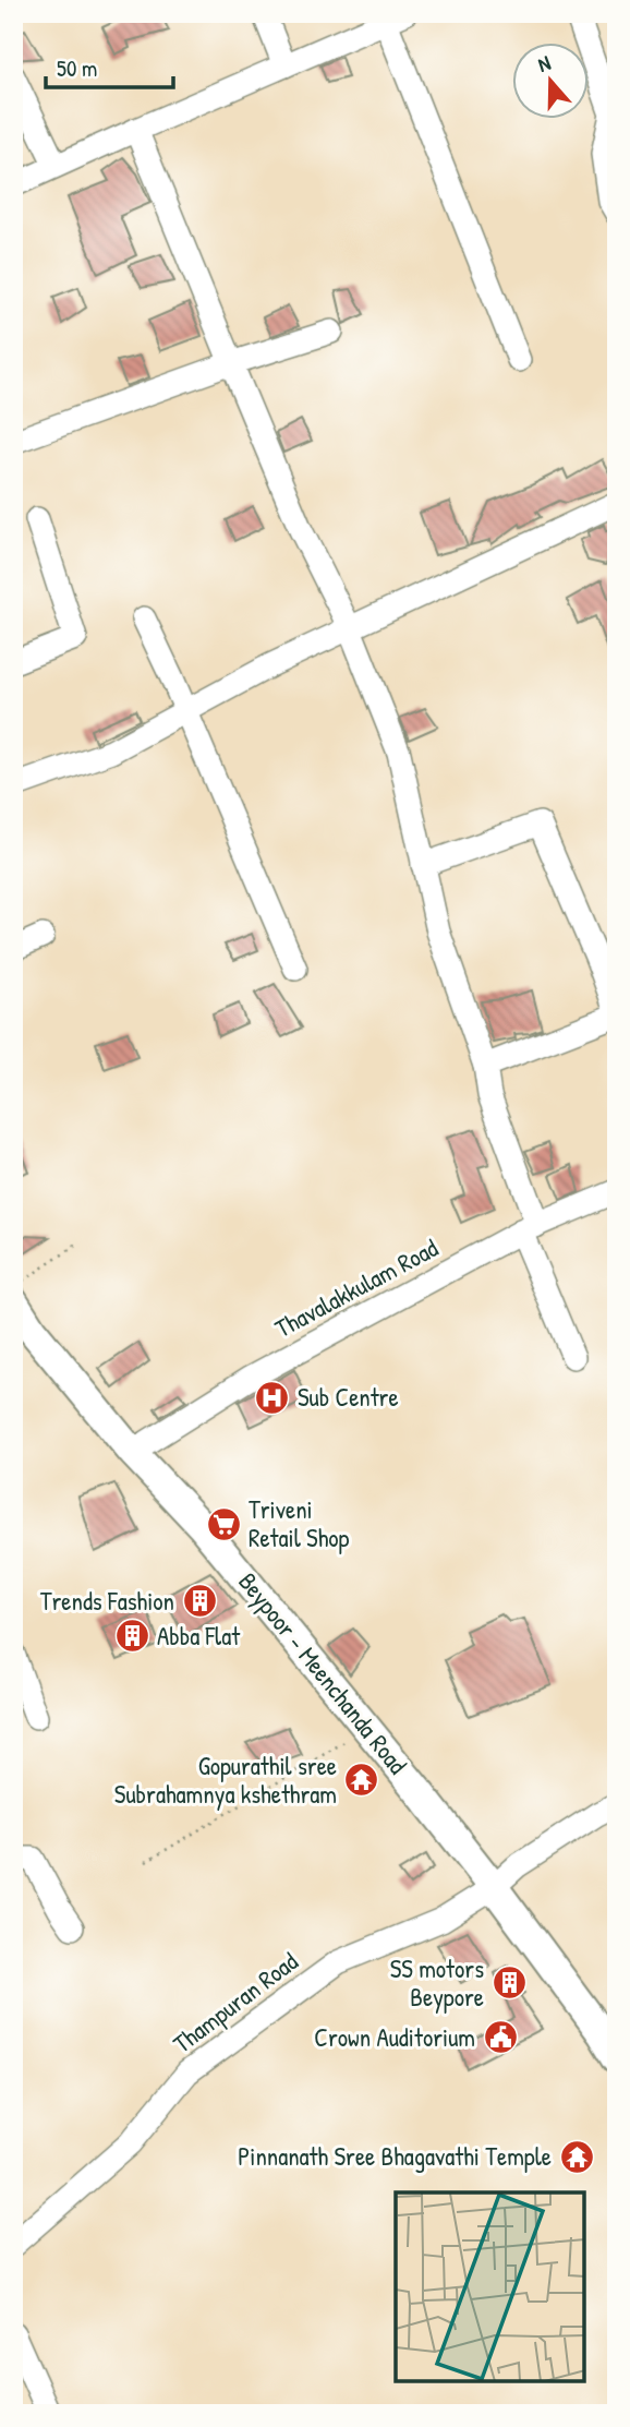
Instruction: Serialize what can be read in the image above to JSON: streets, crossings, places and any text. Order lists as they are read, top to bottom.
{
  "streets": {
    "main road": ["Beypoor - Meenchanda Road"],
    "street": ["Thavalakkulam Road", "Thampuran Road"]
  },
  "crossings": [
    ["Thavalakkulam Road", "Beypoor - Meenchanda Road"],
    ["Beypoor - Meenchanda Road", "Thampuran Road"]
  ],
  "places": {
    "hospital": ["Sub Centre"],
    "supermarket": ["Triveni Retail Shop"],
    "building": ["Trends Fashion", "Abba Flat", "SS motors Beypore"],
    "temple": ["Gopurathil sree Subrahamnya kshethram", "Pinnanath Sree Bhagavathi Temple"],
    "public building": ["Crown Auditorium"]
  },
  "scale_bar": "50 m",
  "north": "top"
}
